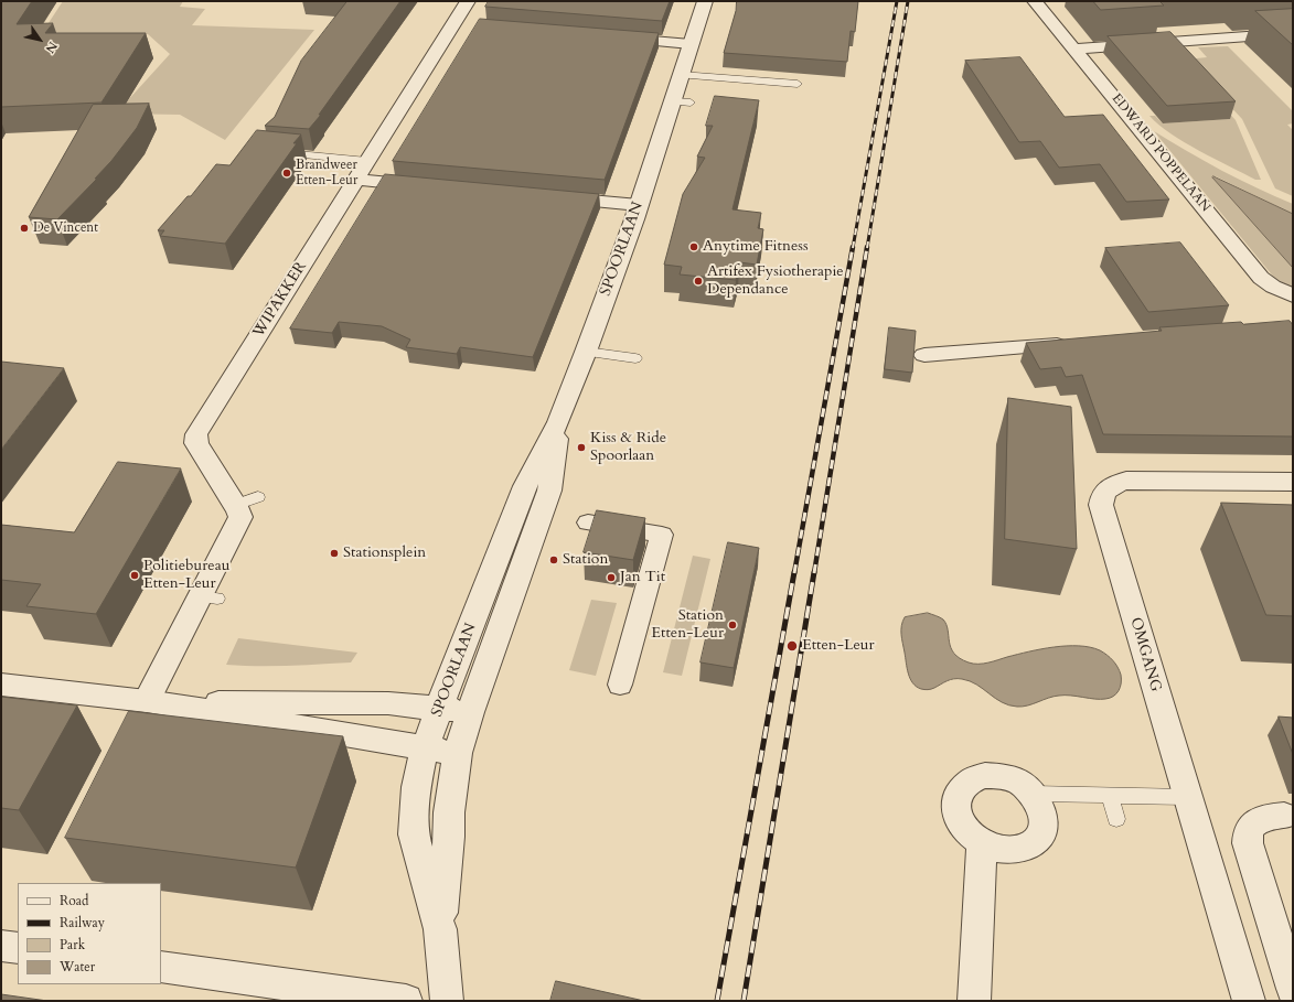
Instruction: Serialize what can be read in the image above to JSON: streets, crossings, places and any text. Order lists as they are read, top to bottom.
{
  "streets": {
    "street": [
      "EDWARD POPPELAAN",
      "SPOORLAAN",
      "WIPAKKER",
      "OMGANG"
    ]
  },
  "places": [
    "Brandweer Etten-Leur",
    "De Vincent",
    "Anytime Fitness",
    "Artifex Fysiotherapie Dependance",
    "Kiss & Ride Spoorlaan",
    "Stationsplein",
    "Station",
    "Politiebureau Etten-Leur",
    "Jan Tit",
    "Station Etten-Leur",
    "Etten-Leur"
  ],
  "legend": [
    "Road",
    "Railway",
    "Park",
    "Water"
  ],
  "north": "bottom right"
}
